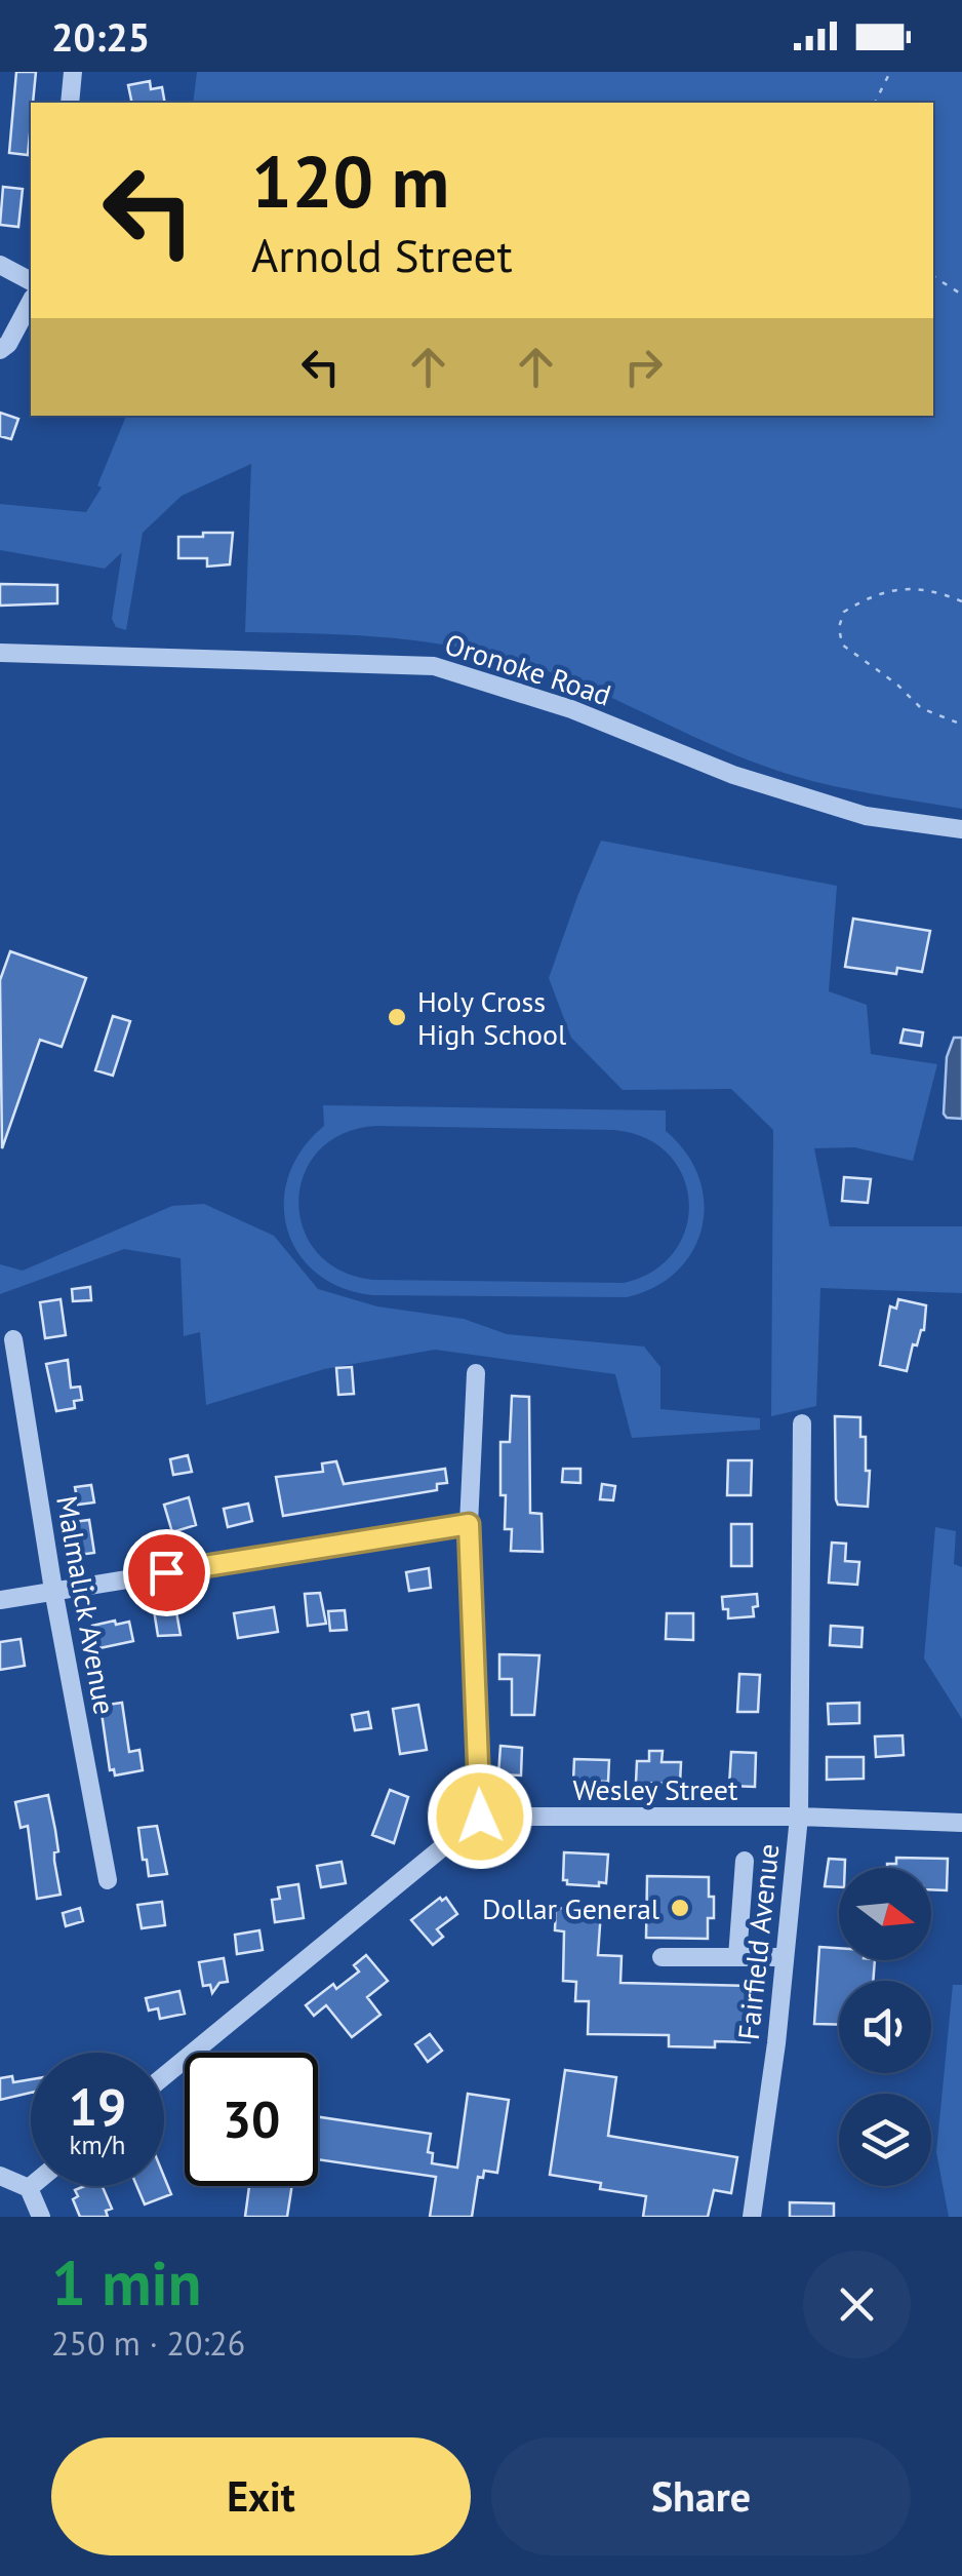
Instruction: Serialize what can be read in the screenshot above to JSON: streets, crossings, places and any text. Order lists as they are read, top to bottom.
{
  "streets": {
    "street": [
      "Oronoke Road",
      "Malmalick Avenue",
      "Wesley Street",
      "Fairfield Avenue"
    ]
  },
  "crossings": [
    ["Wesley Street", "Fairfield Avenue"]
  ],
  "places": ["Holy Cross High School", "Dollar General"],
  "north": "right",
  "page": {
    "status": "20:25",
    "turn": ["120 m", "Arnold Street"],
    "speed": "19 km/h",
    "limit": "30",
    "heading": ["1 min", "250 m · 20:26"],
    "buttons": ["Exit", "Share"]
  }
}
